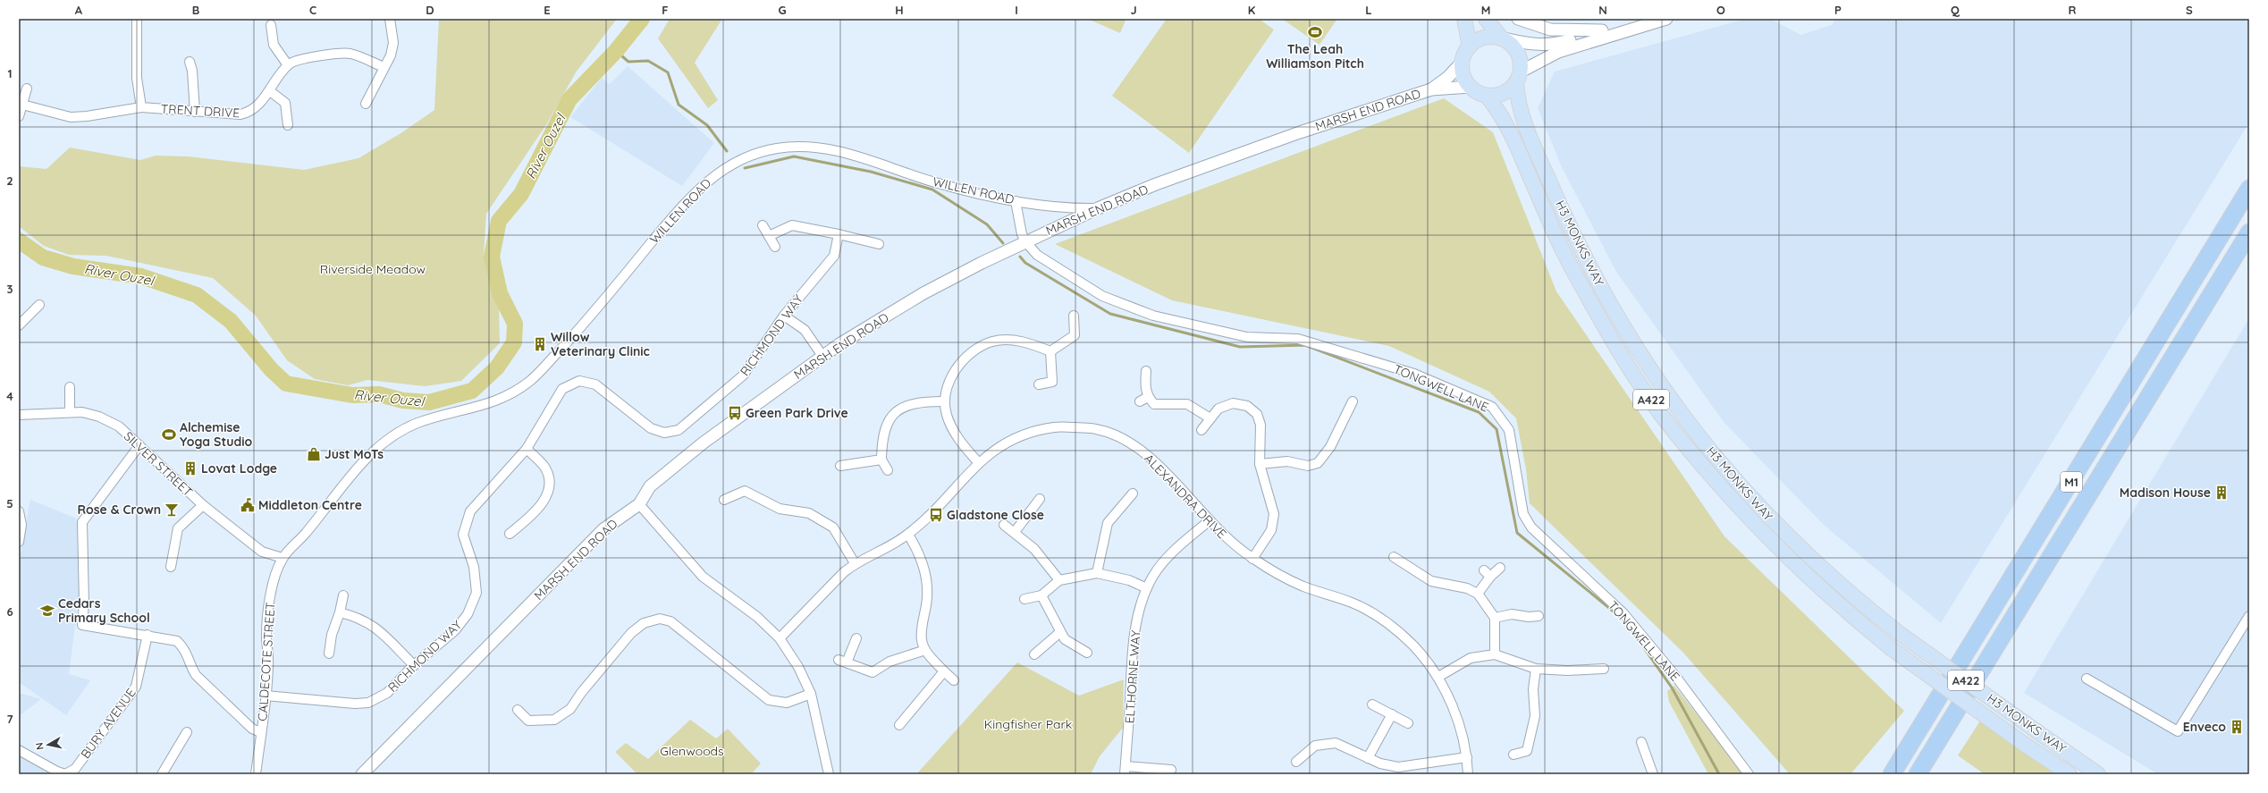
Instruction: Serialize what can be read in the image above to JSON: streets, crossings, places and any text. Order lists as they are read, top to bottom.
{
  "streets": {
    "highway": ["M1"],
    "main road": ["H3 MONKS WAY", "A422"],
    "street": [
      "MARSH END ROAD",
      "TRENT DRIVE",
      "WILLEN ROAD",
      "RICHMOND WAY",
      "TONGWELL LANE",
      "SILVER STREET",
      "ALEXANDRA DRIVE",
      "CALDECOTE STREET",
      "ELTHORNE WAY",
      "BURY AVENUE"
    ]
  },
  "crossings": [
    ["MARSH END ROAD", "WILLEN ROAD"],
    ["MARSH END ROAD", "H3 MONKS WAY"],
    ["MARSH END ROAD", "TONGWELL LANE"],
    ["WILLEN ROAD", "CALDECOTE STREET"],
    ["RICHMOND WAY", "CALDECOTE STREET"],
    ["SILVER STREET", "CALDECOTE STREET"],
    ["ALEXANDRA DRIVE", "ELTHORNE WAY"]
  ],
  "water": ["River Ouzel"],
  "parks": ["Riverside Meadow", "Kingfisher Park", "Glenwoods"],
  "places": {
    "sports": ["The Leah Williamson Pitch", "Alchemise Yoga Studio"],
    "building": [
      "Willow Veterinary Clinic",
      "Lovat Lodge",
      "Madison House",
      "Enveco"
    ],
    "bus stop": ["Green Park Drive", "Gladstone Close"],
    "shop": ["Just MoTs"],
    "public building": ["Middleton Centre"],
    "bar": ["Rose & Crown"],
    "school or university": ["Cedars Primary School"]
  },
  "north": "left",
  "grid": {
    "columns": [
      "A",
      "B",
      "C",
      "D",
      "E",
      "F",
      "G",
      "H",
      "I",
      "J",
      "K",
      "L",
      "M",
      "N",
      "O",
      "P",
      "Q",
      "R",
      "S"
    ],
    "rows": [
      "1",
      "2",
      "3",
      "4",
      "5",
      "6",
      "7"
    ]
  }
}
